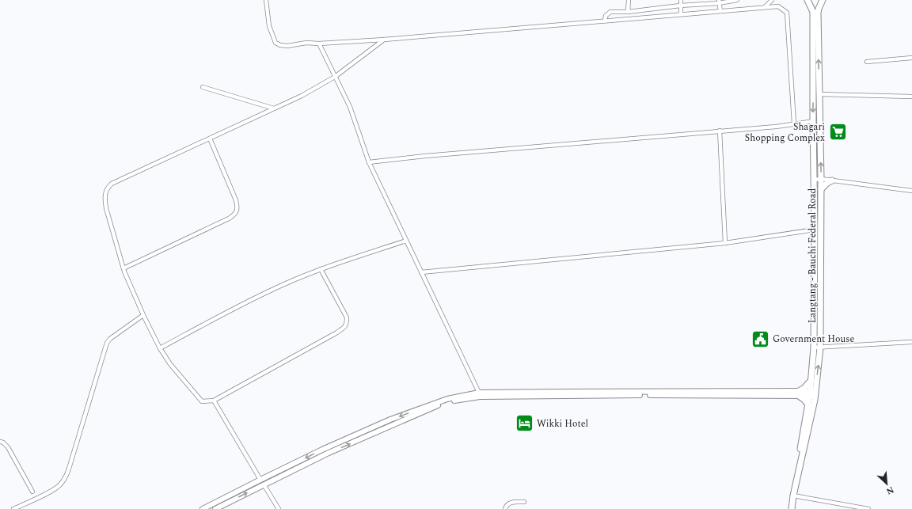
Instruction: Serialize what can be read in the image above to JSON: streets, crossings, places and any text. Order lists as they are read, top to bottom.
{
  "streets": {
    "main road": ["Langtang - Bauchi Federal Road"]
  },
  "places": {
    "supermarket": ["Shagari Shopping Complex"],
    "public building": ["Government House"],
    "hotel": ["Wikki Hotel"]
  },
  "north": "bottom right"
}
